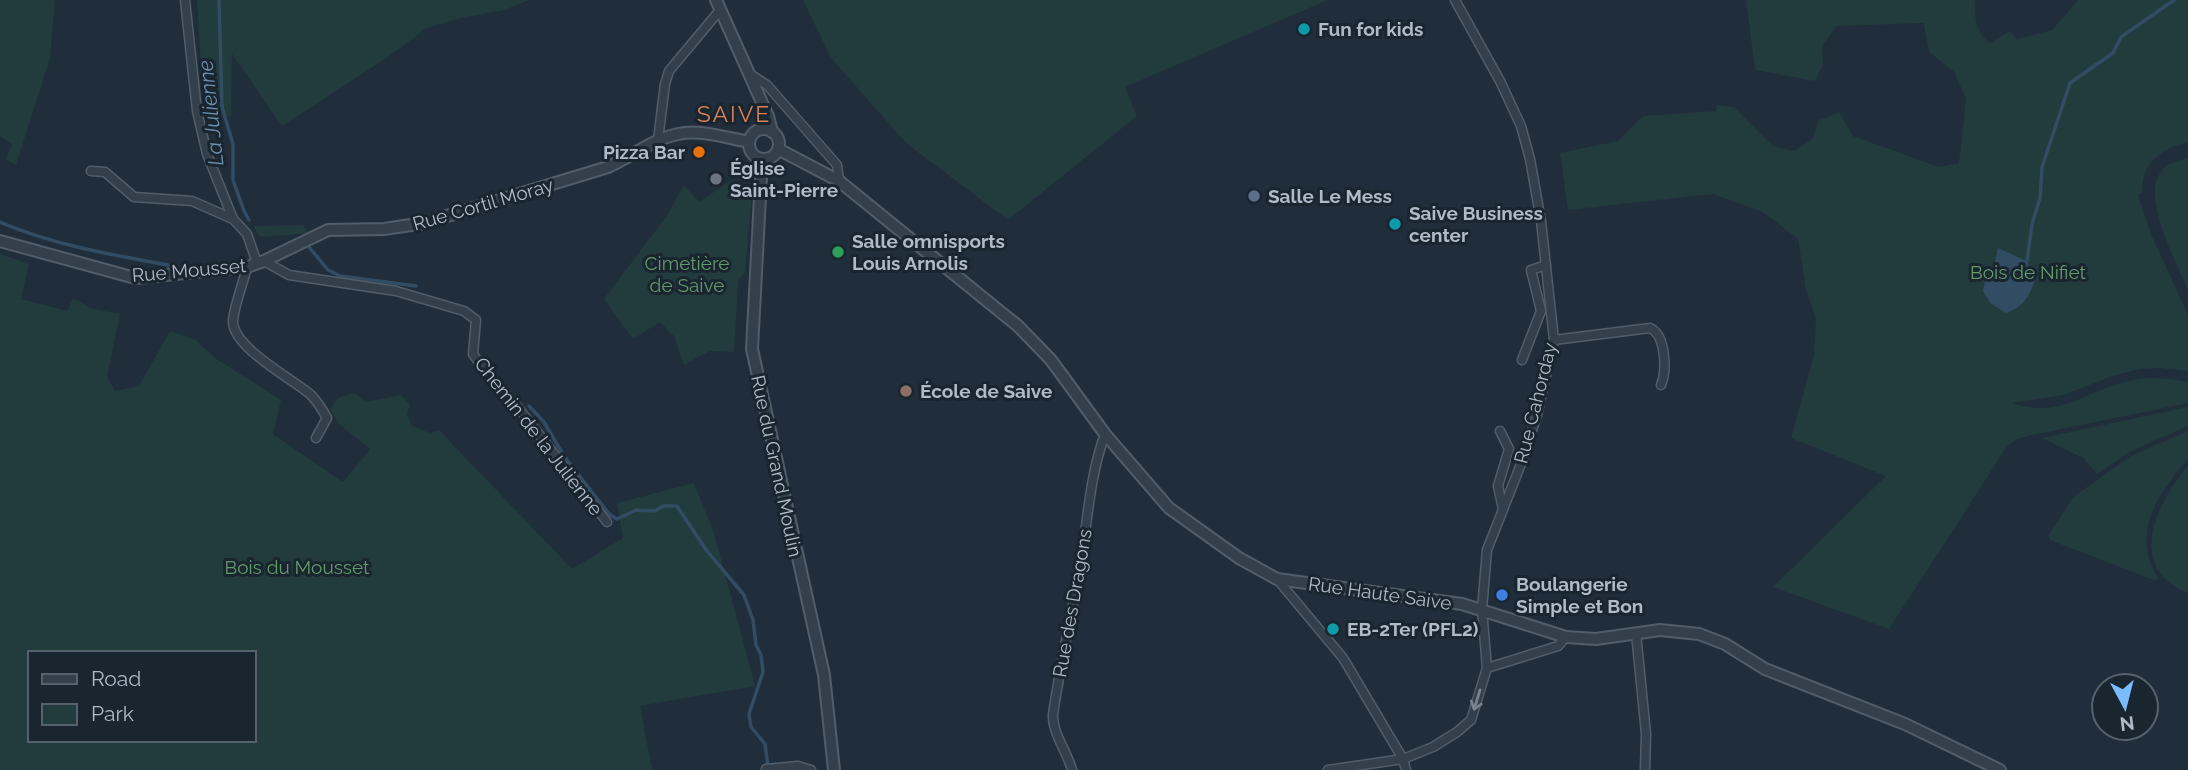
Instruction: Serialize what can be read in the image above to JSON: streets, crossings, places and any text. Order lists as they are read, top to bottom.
{
  "streets": {
    "street": [
      "Rue Cortil Moray",
      "Rue Mousset",
      "Rue Cahorday",
      "Chemin de la Julienne",
      "Rue du Grand Moulin",
      "Rue Haute Saive",
      "Rue des Dragons"
    ]
  },
  "crossings": [
    ["Rue Cortil Moray", "Rue Mousset"],
    ["Rue Cortil Moray", "Rue du Grand Moulin"],
    ["Rue Cortil Moray", "Rue Haute Saive"],
    ["Rue Mousset", "Chemin de la Julienne"],
    ["Rue Cahorday", "Rue Haute Saive"],
    ["Rue du Grand Moulin", "Rue Haute Saive"],
    ["Rue Haute Saive", "Rue des Dragons"]
  ],
  "districts": ["SAIVE"],
  "water": ["La Julienne"],
  "parks": ["Cimetière de Saive", "Bois de Nifiet", "Bois du Mousset"],
  "places": [
    "Fun for kids",
    "Pizza Bar",
    "Église Saint-Pierre",
    "Salle Le Mess",
    "Saive Business center",
    "Salle omnisports Louis Arnolis",
    "École de Saive",
    "Boulangerie Simple et Bon",
    "EB-2Ter (PFL2)"
  ],
  "legend": ["Road", "Park"],
  "north": "bottom"
}
